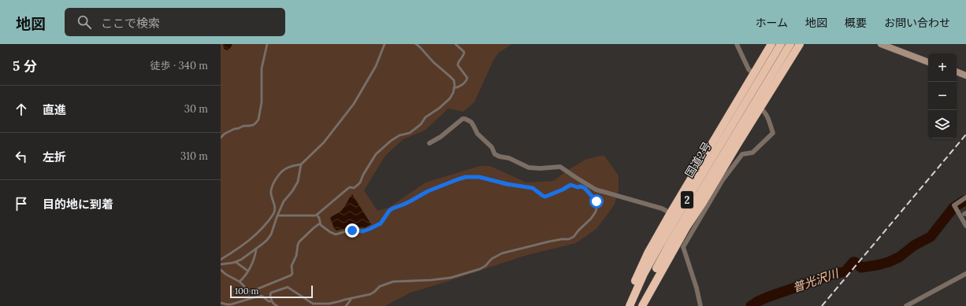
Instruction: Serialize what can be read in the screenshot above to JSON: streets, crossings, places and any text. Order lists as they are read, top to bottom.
{
  "streets": {
    "highway": ["国道2号", "2"]
  },
  "water": ["普光沢川"],
  "scale_bar": "100 m",
  "page": {
    "header": "地図",
    "search": "ここで検索",
    "nav": [
      "ホーム",
      "地図",
      "概要",
      "お問い合わせ"
    ],
    "heading": ["5 分", "徒歩 · 340 m"],
    "map_buttons": ["+", "−"],
    "list": [
      ["直進", "30 m"],
      ["左折", "310 m"],
      "目的地に到着"
    ],
    "scale": "100 m"
  }
}
